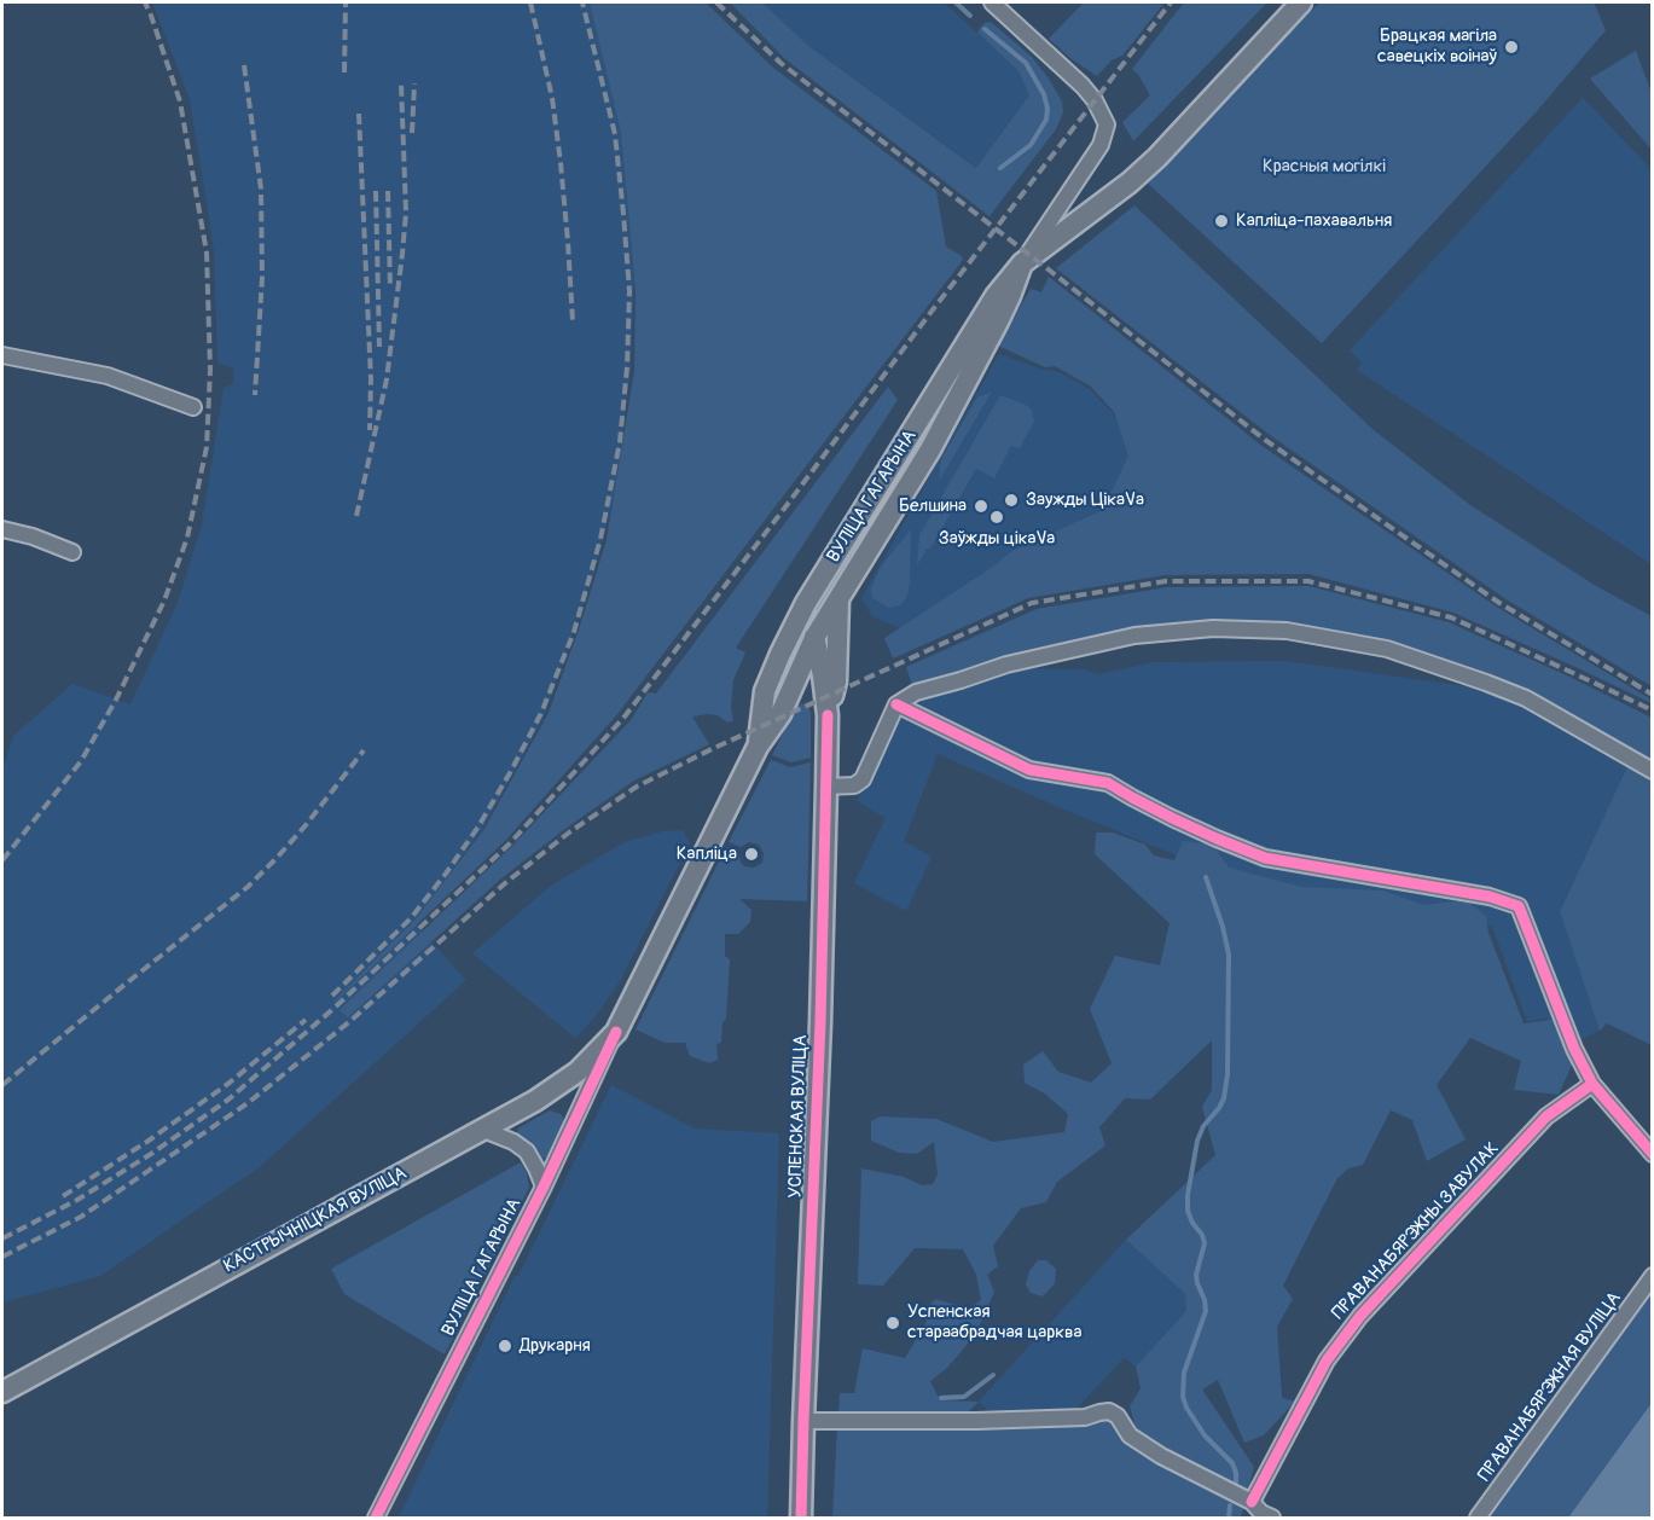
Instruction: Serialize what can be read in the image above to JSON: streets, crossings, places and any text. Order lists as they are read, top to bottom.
{
  "streets": {
    "main road": ["ВУЛІЦА ГАГАРЫНА", "УСПЕНСКАЯ ВУЛІЦА", "КАСТРЫЧНІЦКАЯ ВУЛІЦА"],
    "street": ["ПРАВАНАБЯРЭЖНЫ ЗАВУЛАК", "ПРАВАНАБЯРЭЖНАЯ ВУЛІЦА"]
  },
  "crossings": [
    ["ВУЛІЦА ГАГАРЫНА", "УСПЕНСКАЯ ВУЛІЦА"],
    ["ВУЛІЦА ГАГАРЫНА", "КАСТРЫЧНІЦКАЯ ВУЛІЦА"]
  ],
  "parks": ["Красныя могілкі"],
  "places": [
    "Брацкая магіла савецкіх воінаў",
    "Капліца-пахавальня",
    "Заужды ЦікаVа",
    "Белшина",
    "Заўжды цікаVа",
    "Капліца",
    "Успенская стараабрадчая царква",
    "Друкарня"
  ]
}
